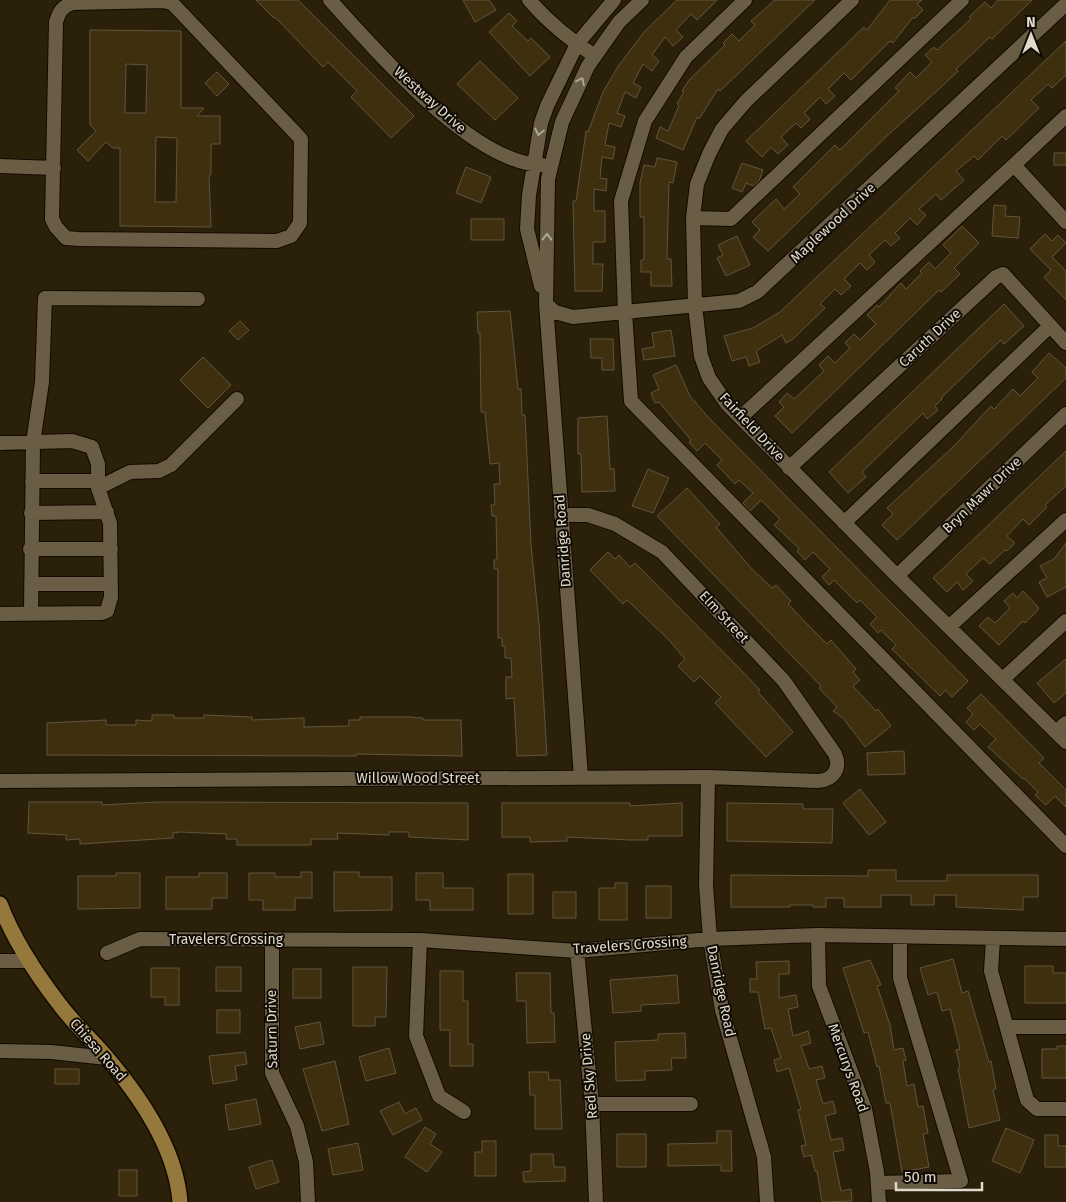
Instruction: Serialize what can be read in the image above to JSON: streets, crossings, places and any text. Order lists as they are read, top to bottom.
{
  "streets": {
    "main road": ["Chiesa Road"],
    "street": [
      "Westway Drive",
      "Maplewood Drive",
      "Caruth Drive",
      "Fairfield Drive",
      "Bryn Mawr Drive",
      "Danridge Road",
      "Elm Street",
      "Willow Wood Street",
      "Travelers Crossing",
      "Saturn Drive",
      "Mercurys Road",
      "Red Sky Drive"
    ]
  },
  "crossings": [
    ["Westway Drive", "Danridge Road"],
    ["Maplewood Drive", "Fairfield Drive"],
    ["Maplewood Drive", "Danridge Road"],
    ["Caruth Drive", "Fairfield Drive"],
    ["Fairfield Drive", "Bryn Mawr Drive"],
    ["Danridge Road", "Elm Street"],
    ["Danridge Road", "Willow Wood Street"],
    ["Danridge Road", "Travelers Crossing"],
    ["Elm Street", "Willow Wood Street"],
    ["Travelers Crossing", "Saturn Drive"],
    ["Travelers Crossing", "Mercurys Road"],
    ["Travelers Crossing", "Red Sky Drive"]
  ],
  "scale_bar": "50 m",
  "north": "top"
}
